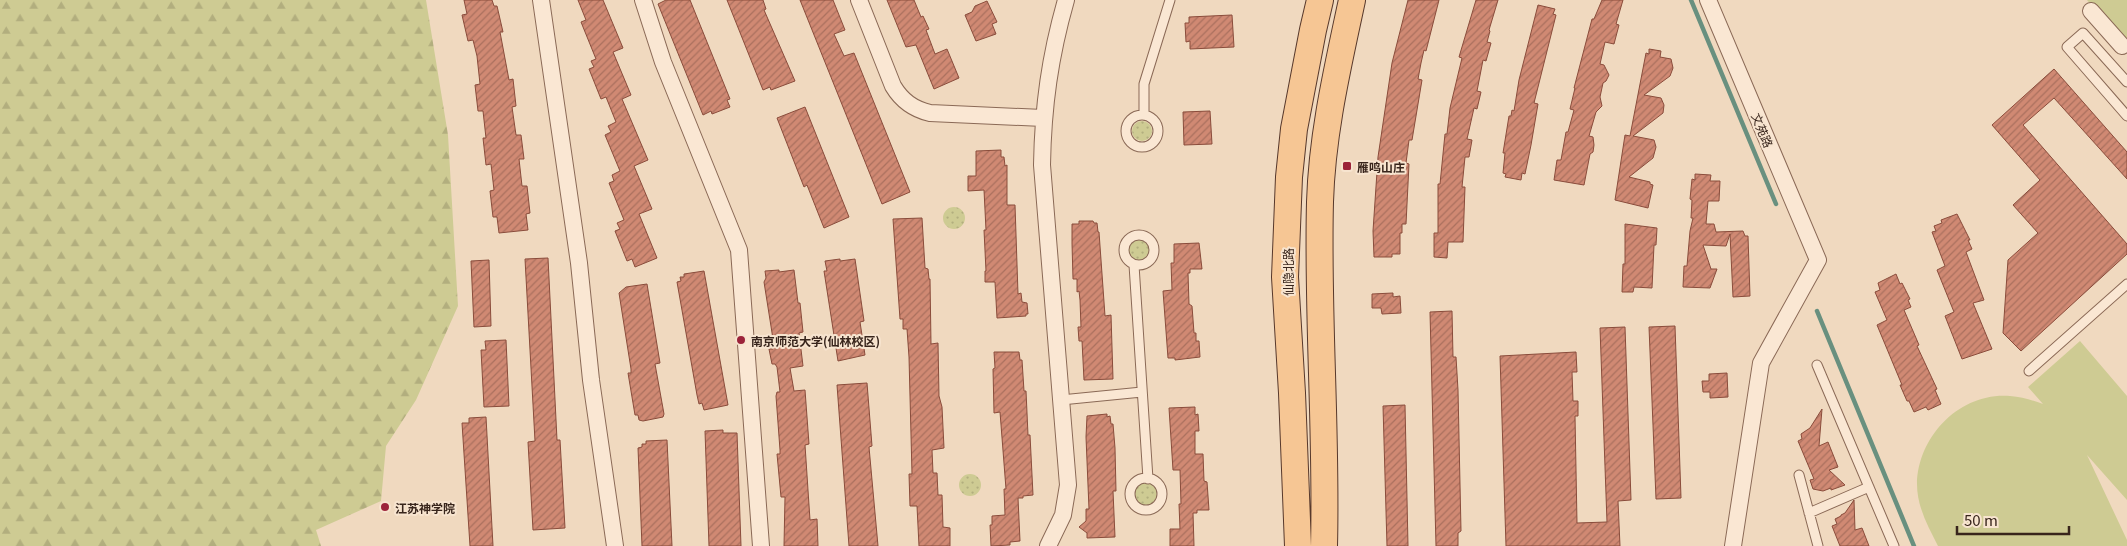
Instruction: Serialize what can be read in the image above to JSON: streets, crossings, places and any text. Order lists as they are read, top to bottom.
{
  "streets": {
    "main road": ["仙隐北路"],
    "street": ["文苑路"]
  },
  "places": {
    "transit": ["雁鸣山庄"],
    "other": ["南京师范大学(仙林校区)", "江苏神学院"]
  },
  "scale_bar": "50 m"
}
